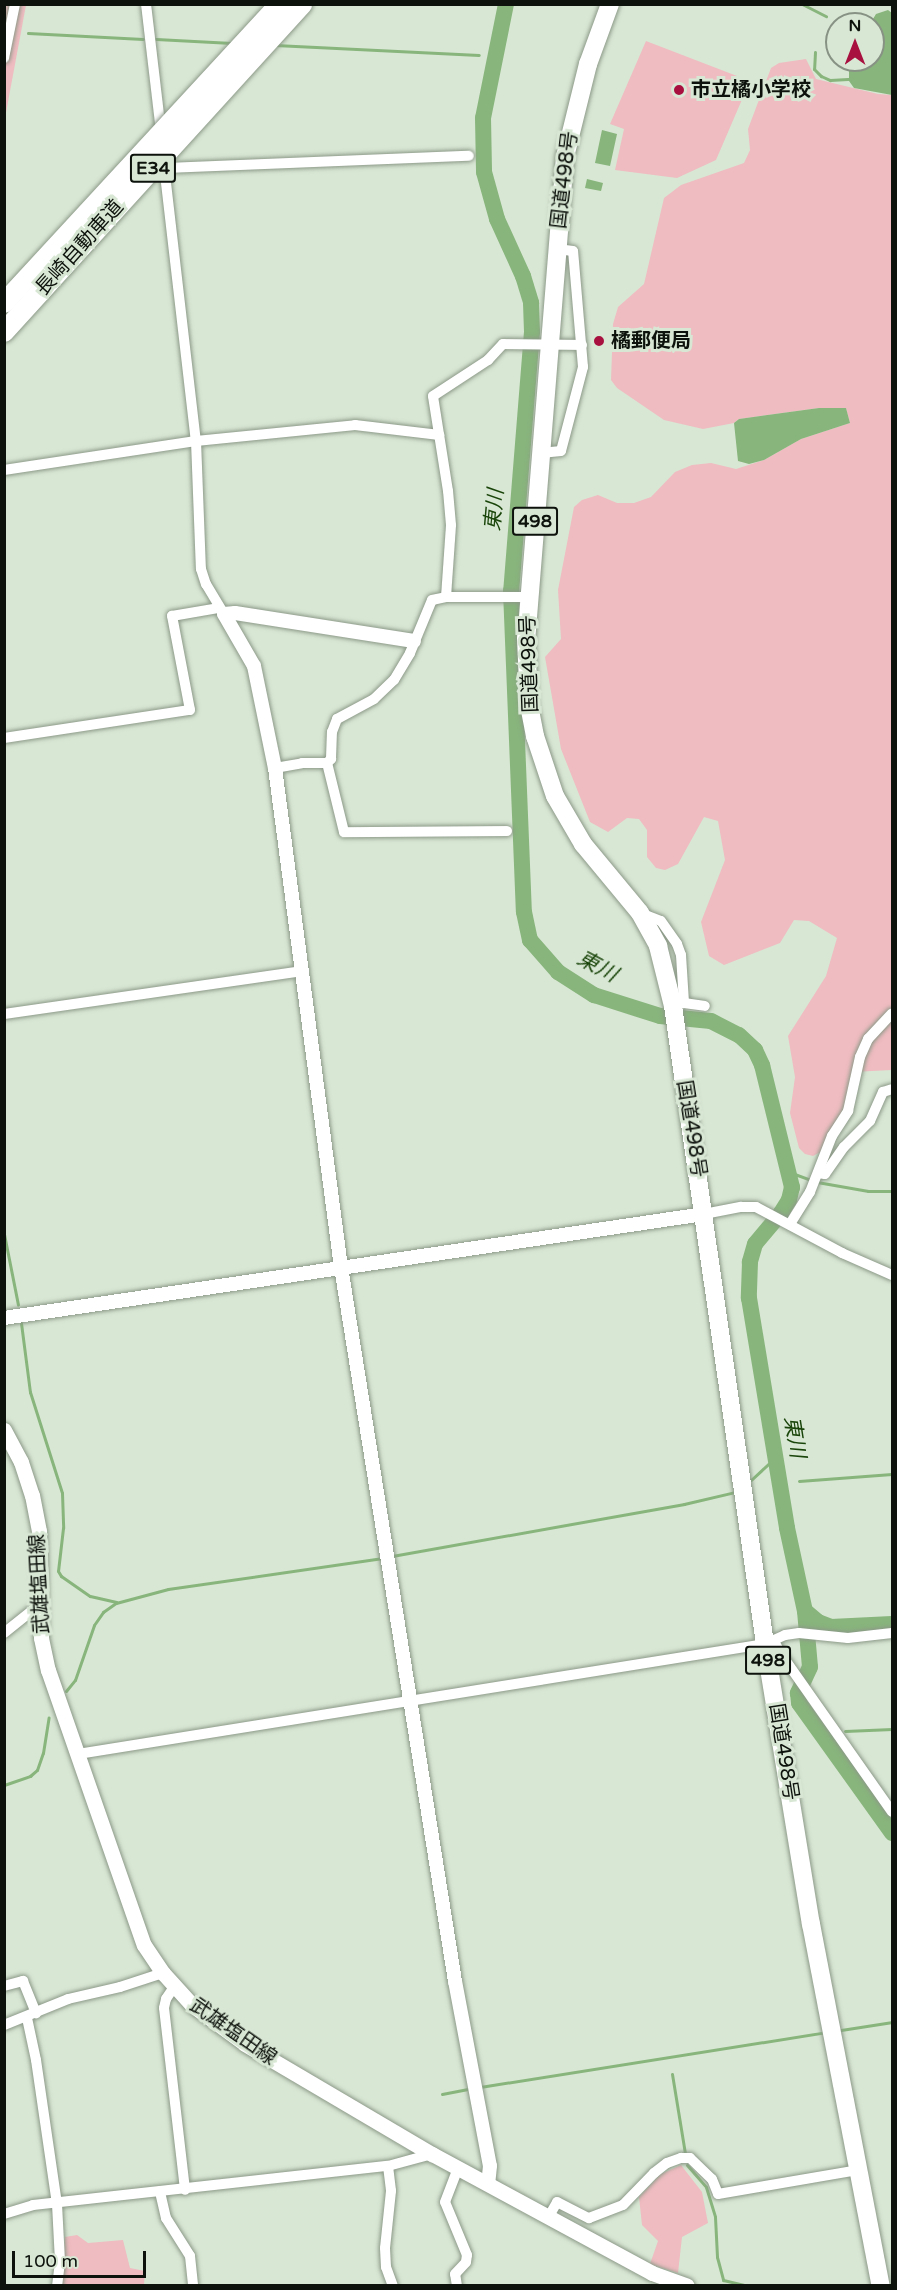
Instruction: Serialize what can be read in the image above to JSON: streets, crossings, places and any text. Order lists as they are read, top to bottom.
{
  "streets": {
    "highway": [
      "E34",
      "国道498号",
      "長崎自動車道",
      "498"
    ],
    "main road": ["武雄塩田線"]
  },
  "water": ["東川"],
  "places": ["市立橘小学校", "橘郵便局"],
  "scale_bar": "100 m",
  "north": "top"
}
